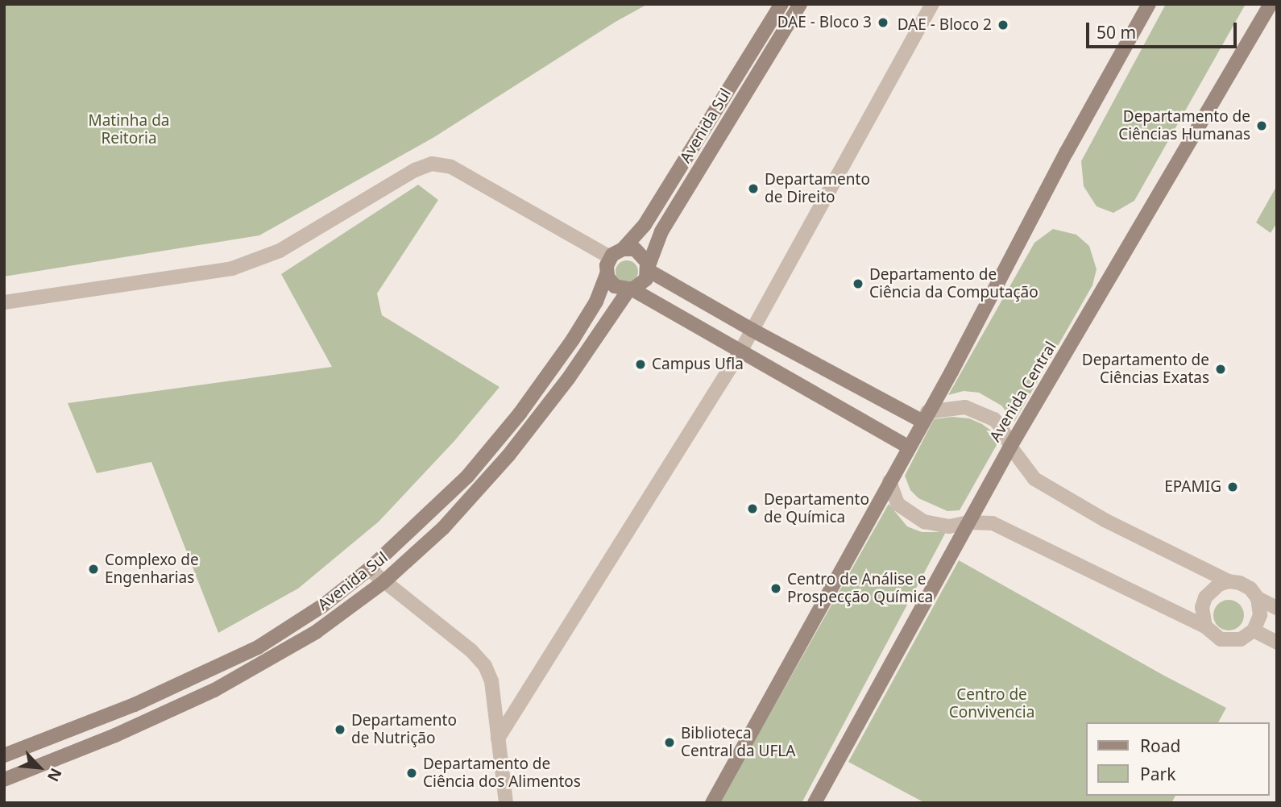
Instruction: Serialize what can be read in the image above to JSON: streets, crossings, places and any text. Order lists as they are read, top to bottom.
{
  "streets": {
    "street": ["Avenida Sul", "Avenida Central"]
  },
  "parks": ["Matinha da Reitoria", "Centro de Convivencia"],
  "places": [
    "DAE - Bloco 3",
    "DAE - Bloco 2",
    "Departamento de Ciências Humanas",
    "Departamento de Direito",
    "Departamento de Ciência da Computação",
    "Campus Ufla",
    "Departamento de Ciências Exatas",
    "EPAMIG",
    "Departamento de Química",
    "Complexo de Engenharias",
    "Centro de Análise e Prospecção Química",
    "Departamento de Nutrição",
    "Biblioteca Central da UFLA",
    "Departamento de Ciência dos Alimentos"
  ],
  "legend": ["Road", "Park"],
  "scale_bar": "50 m",
  "north": "bottom right"
}
